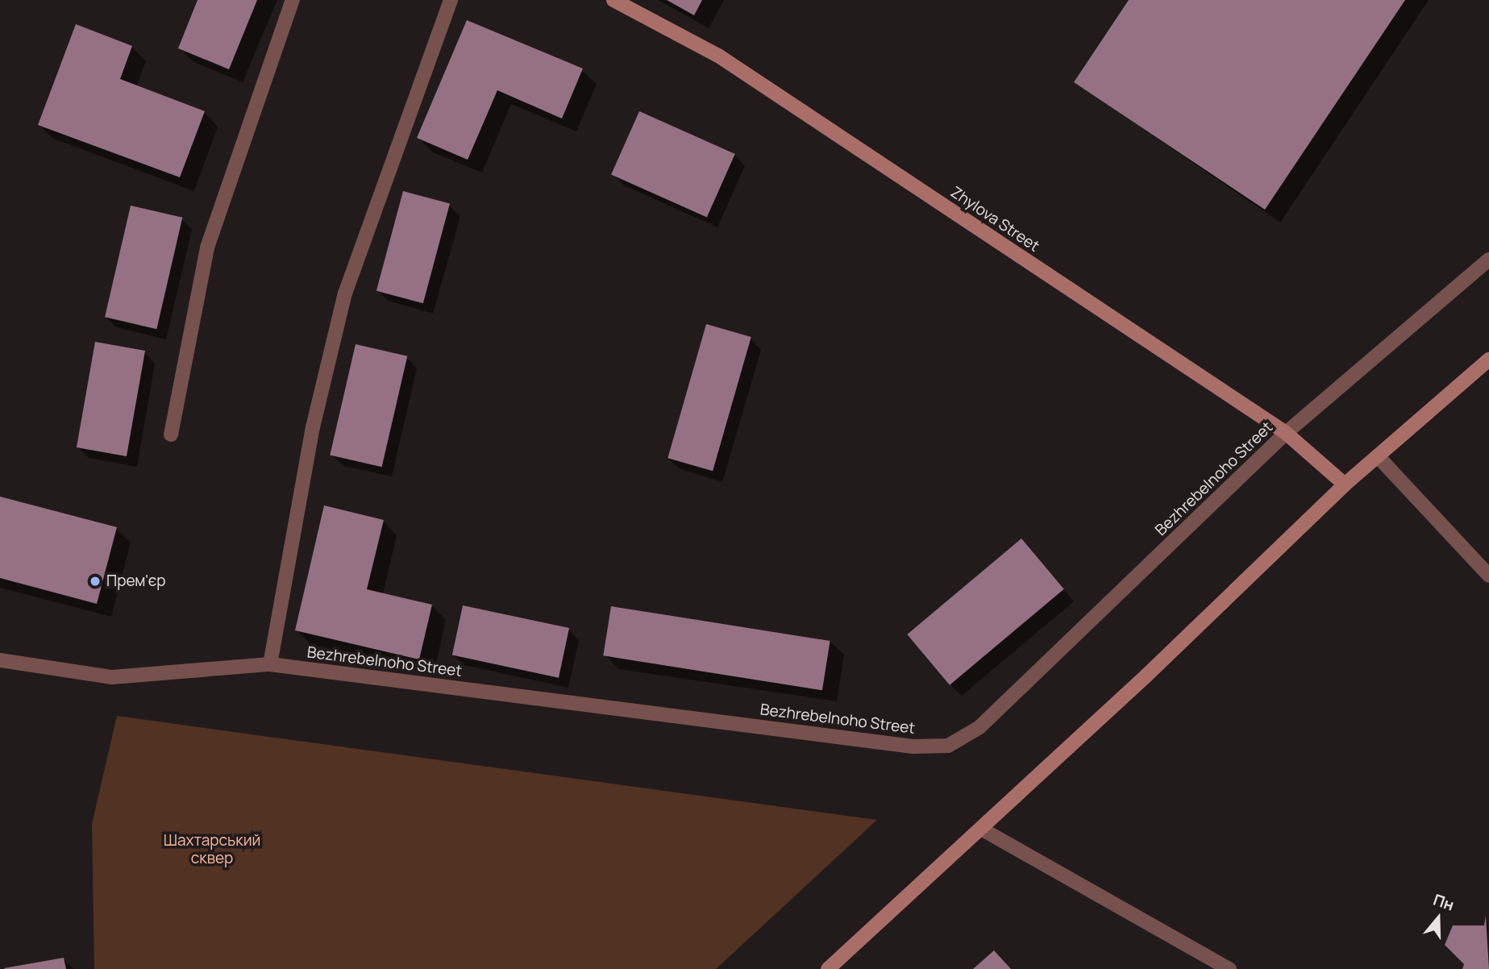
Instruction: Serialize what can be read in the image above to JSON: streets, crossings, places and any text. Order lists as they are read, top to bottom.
{
  "streets": {
    "main road": ["Zhylova Street"],
    "street": ["Bezhrebelnoho Street"]
  },
  "crossings": [
    ["Zhylova Street", "Bezhrebelnoho Street"]
  ],
  "parks": ["Шахтарський сквер"],
  "places": ["Прем'єр"],
  "north": "top"
}
